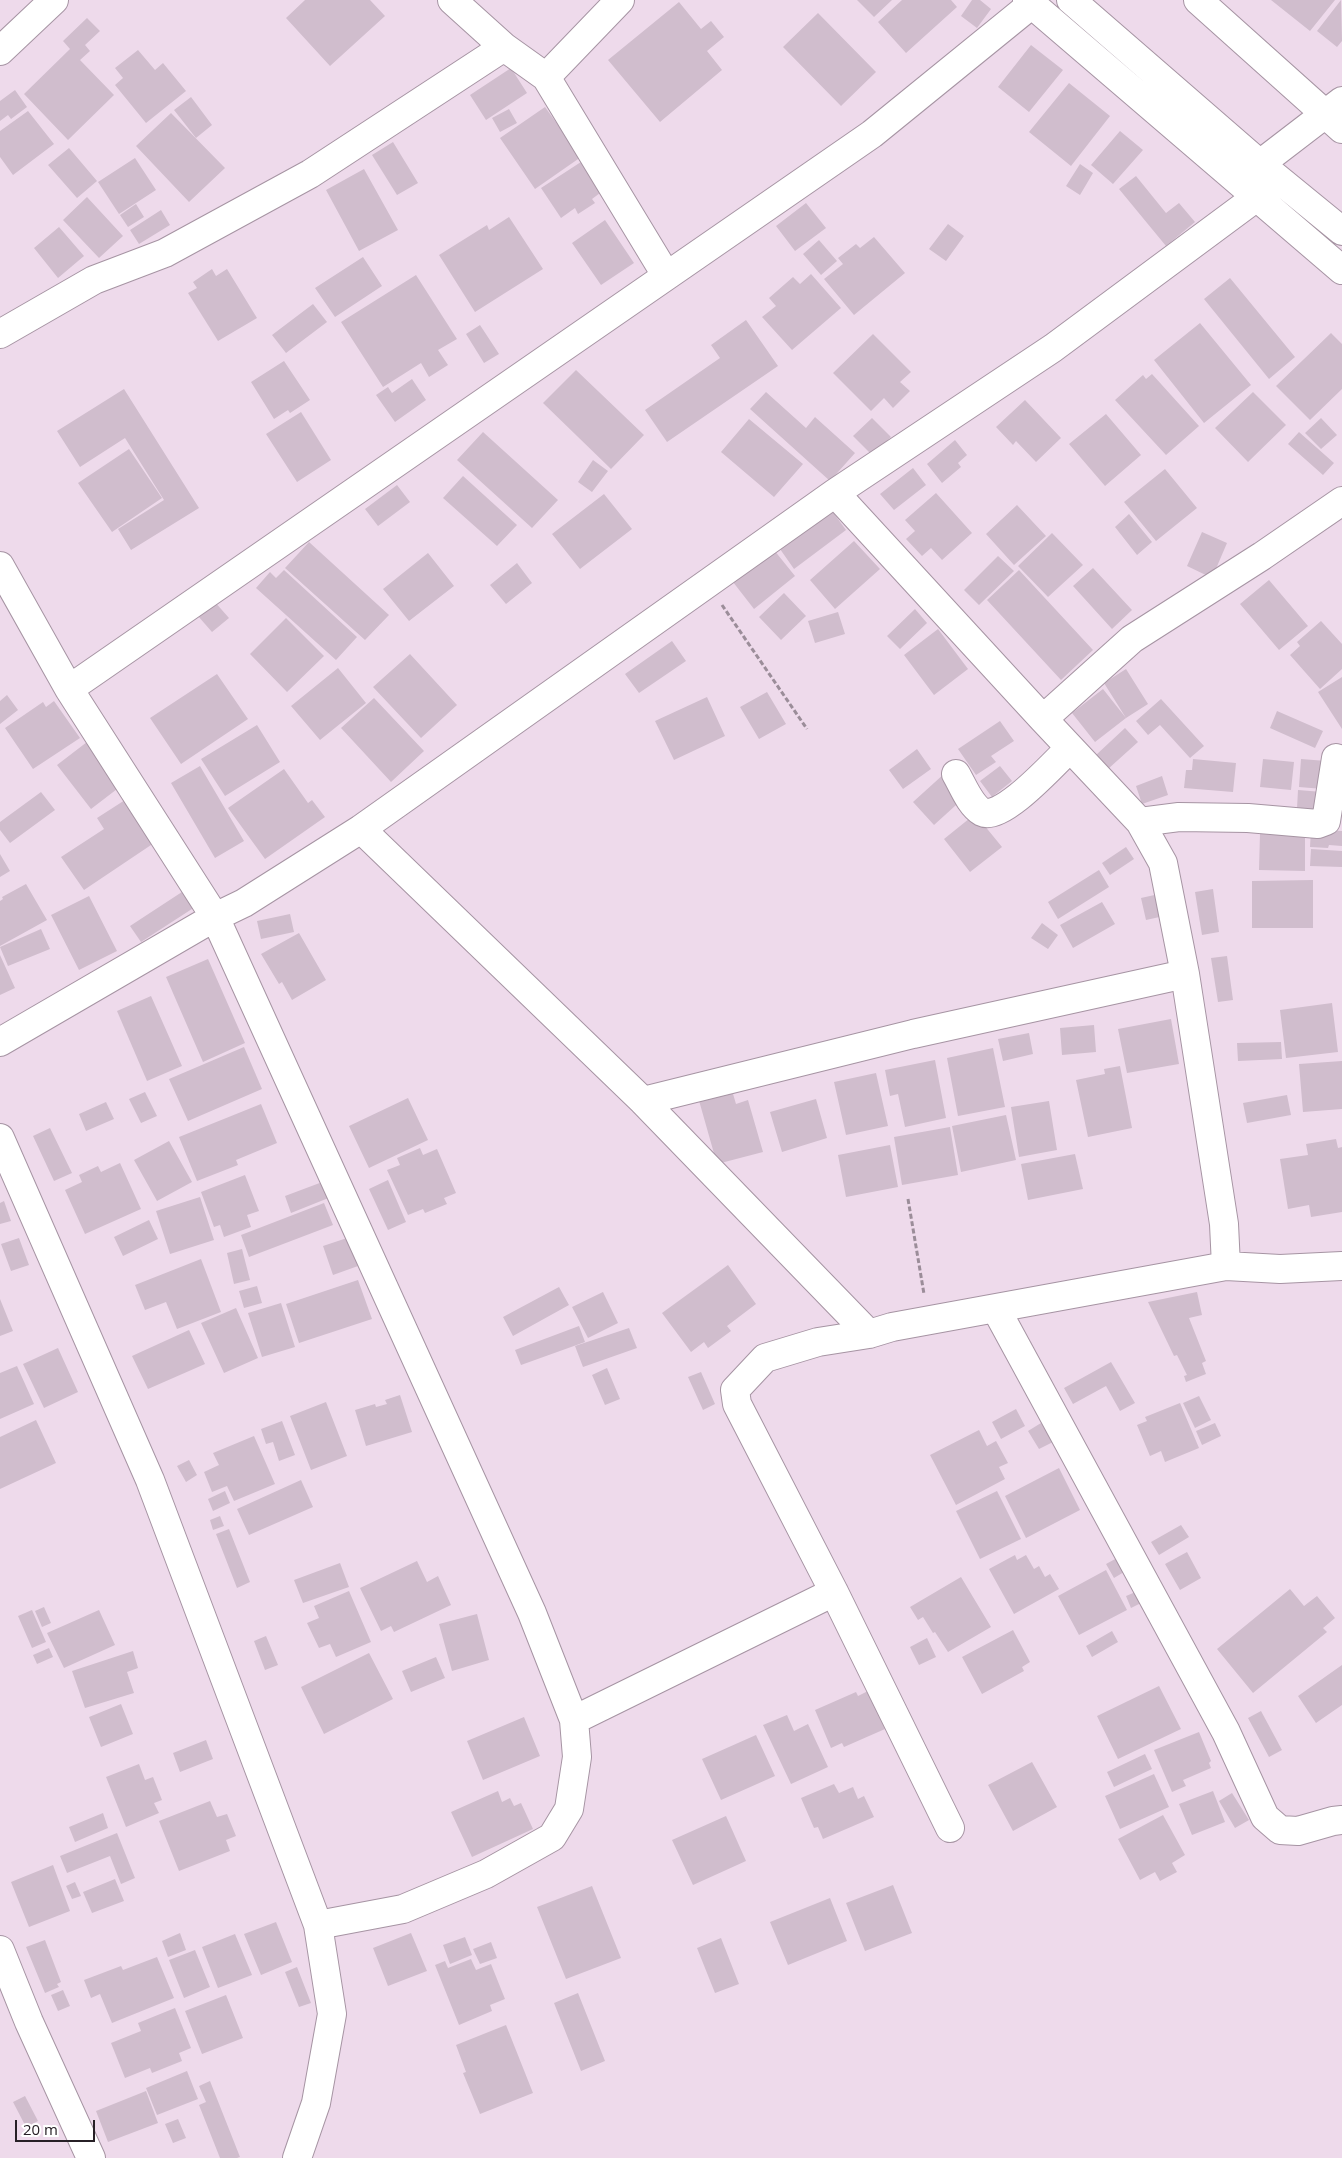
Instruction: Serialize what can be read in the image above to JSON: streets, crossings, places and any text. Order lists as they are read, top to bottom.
{
  "scale_bar": "20 m"
}
